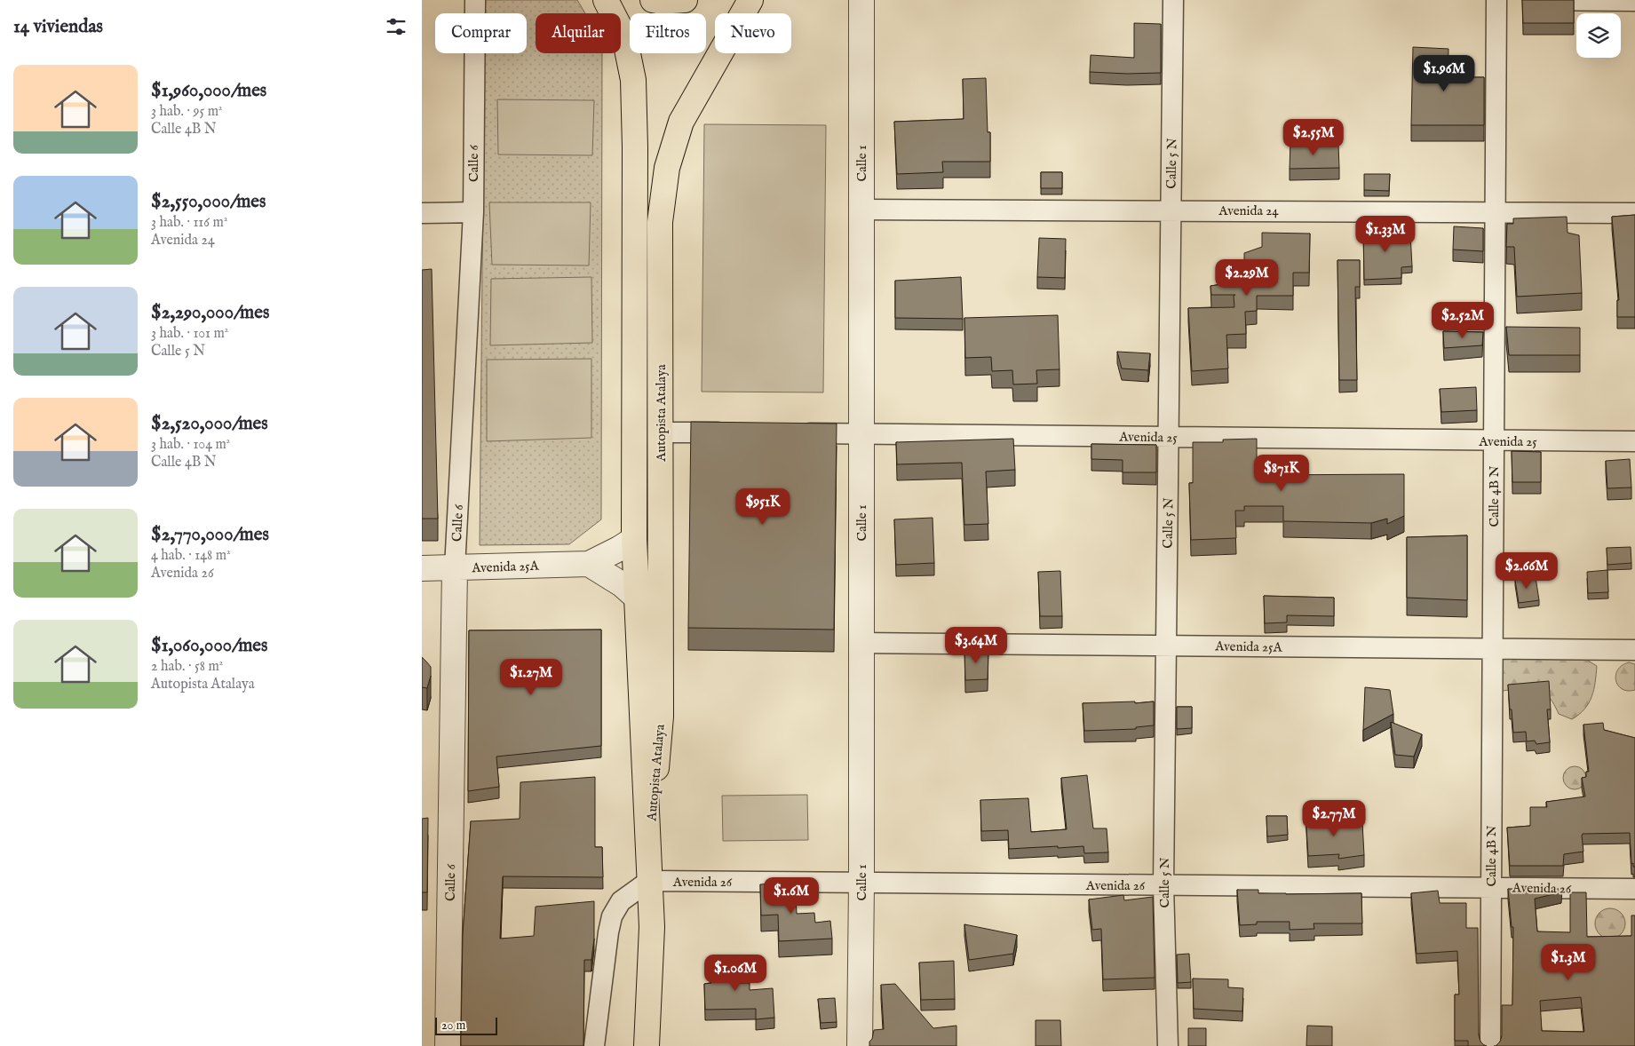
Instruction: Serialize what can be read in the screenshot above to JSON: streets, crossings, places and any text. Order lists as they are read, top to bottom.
{
  "streets": {
    "main road": ["Autopista Atalaya"],
    "street": [
      "Calle 6",
      "Calle 1",
      "Calle 5 N",
      "Avenida 24",
      "Avenida 25",
      "Calle 4B N",
      "Avenida 25A",
      "Avenida 26"
    ]
  },
  "crossings": [
    ["Calle 6", "Avenida 25A"],
    ["Calle 1", "Avenida 24"],
    ["Calle 1", "Avenida 25"],
    ["Calle 1", "Avenida 25A"],
    ["Calle 1", "Avenida 26"],
    ["Calle 5 N", "Avenida 24"],
    ["Calle 5 N", "Avenida 25"],
    ["Calle 5 N", "Avenida 25A"],
    ["Calle 5 N", "Avenida 26"],
    ["Avenida 24", "Calle 4B N"],
    ["Autopista Atalaya", "Avenida 25A"],
    ["Autopista Atalaya", "Avenida 26"],
    ["Avenida 25", "Calle 4B N"],
    ["Calle 4B N", "Avenida 25A"],
    ["Calle 4B N", "Avenida 26"]
  ],
  "scale_bar": "20 m",
  "page": {
    "heading": "14 viviendas",
    "chip": [
      "Comprar",
      "Alquilar",
      "Filtros",
      "Nuevo"
    ],
    "list": [
      {
        "name": "$1,960,000/mes",
        "note": "3 hab. · 95 m² · Calle 4B N"
      },
      {
        "name": "$2,550,000/mes",
        "note": "3 hab. · 116 m² · Avenida 24"
      },
      {
        "name": "$2,290,000/mes",
        "note": "3 hab. · 101 m² · Calle 5 N"
      },
      {
        "name": "$2,520,000/mes",
        "note": "3 hab. · 104 m² · Calle 4B N"
      },
      {
        "name": "$2,770,000/mes",
        "note": "4 hab. · 148 m² · Avenida 26"
      },
      {
        "name": "$1,060,000/mes",
        "note": "2 hab. · 58 m² · Autopista Atalaya"
      }
    ],
    "price": [
      "$1.96M",
      "$2.55M",
      "$1.33M",
      "$2.29M",
      "$2.52M",
      "$871K",
      "$951K",
      "$2.66M",
      "$3.64M",
      "$1.27M",
      "$2.77M",
      "$1.6M",
      "$1.3M",
      "$1.06M"
    ],
    "scale": "20 m"
  }
}
